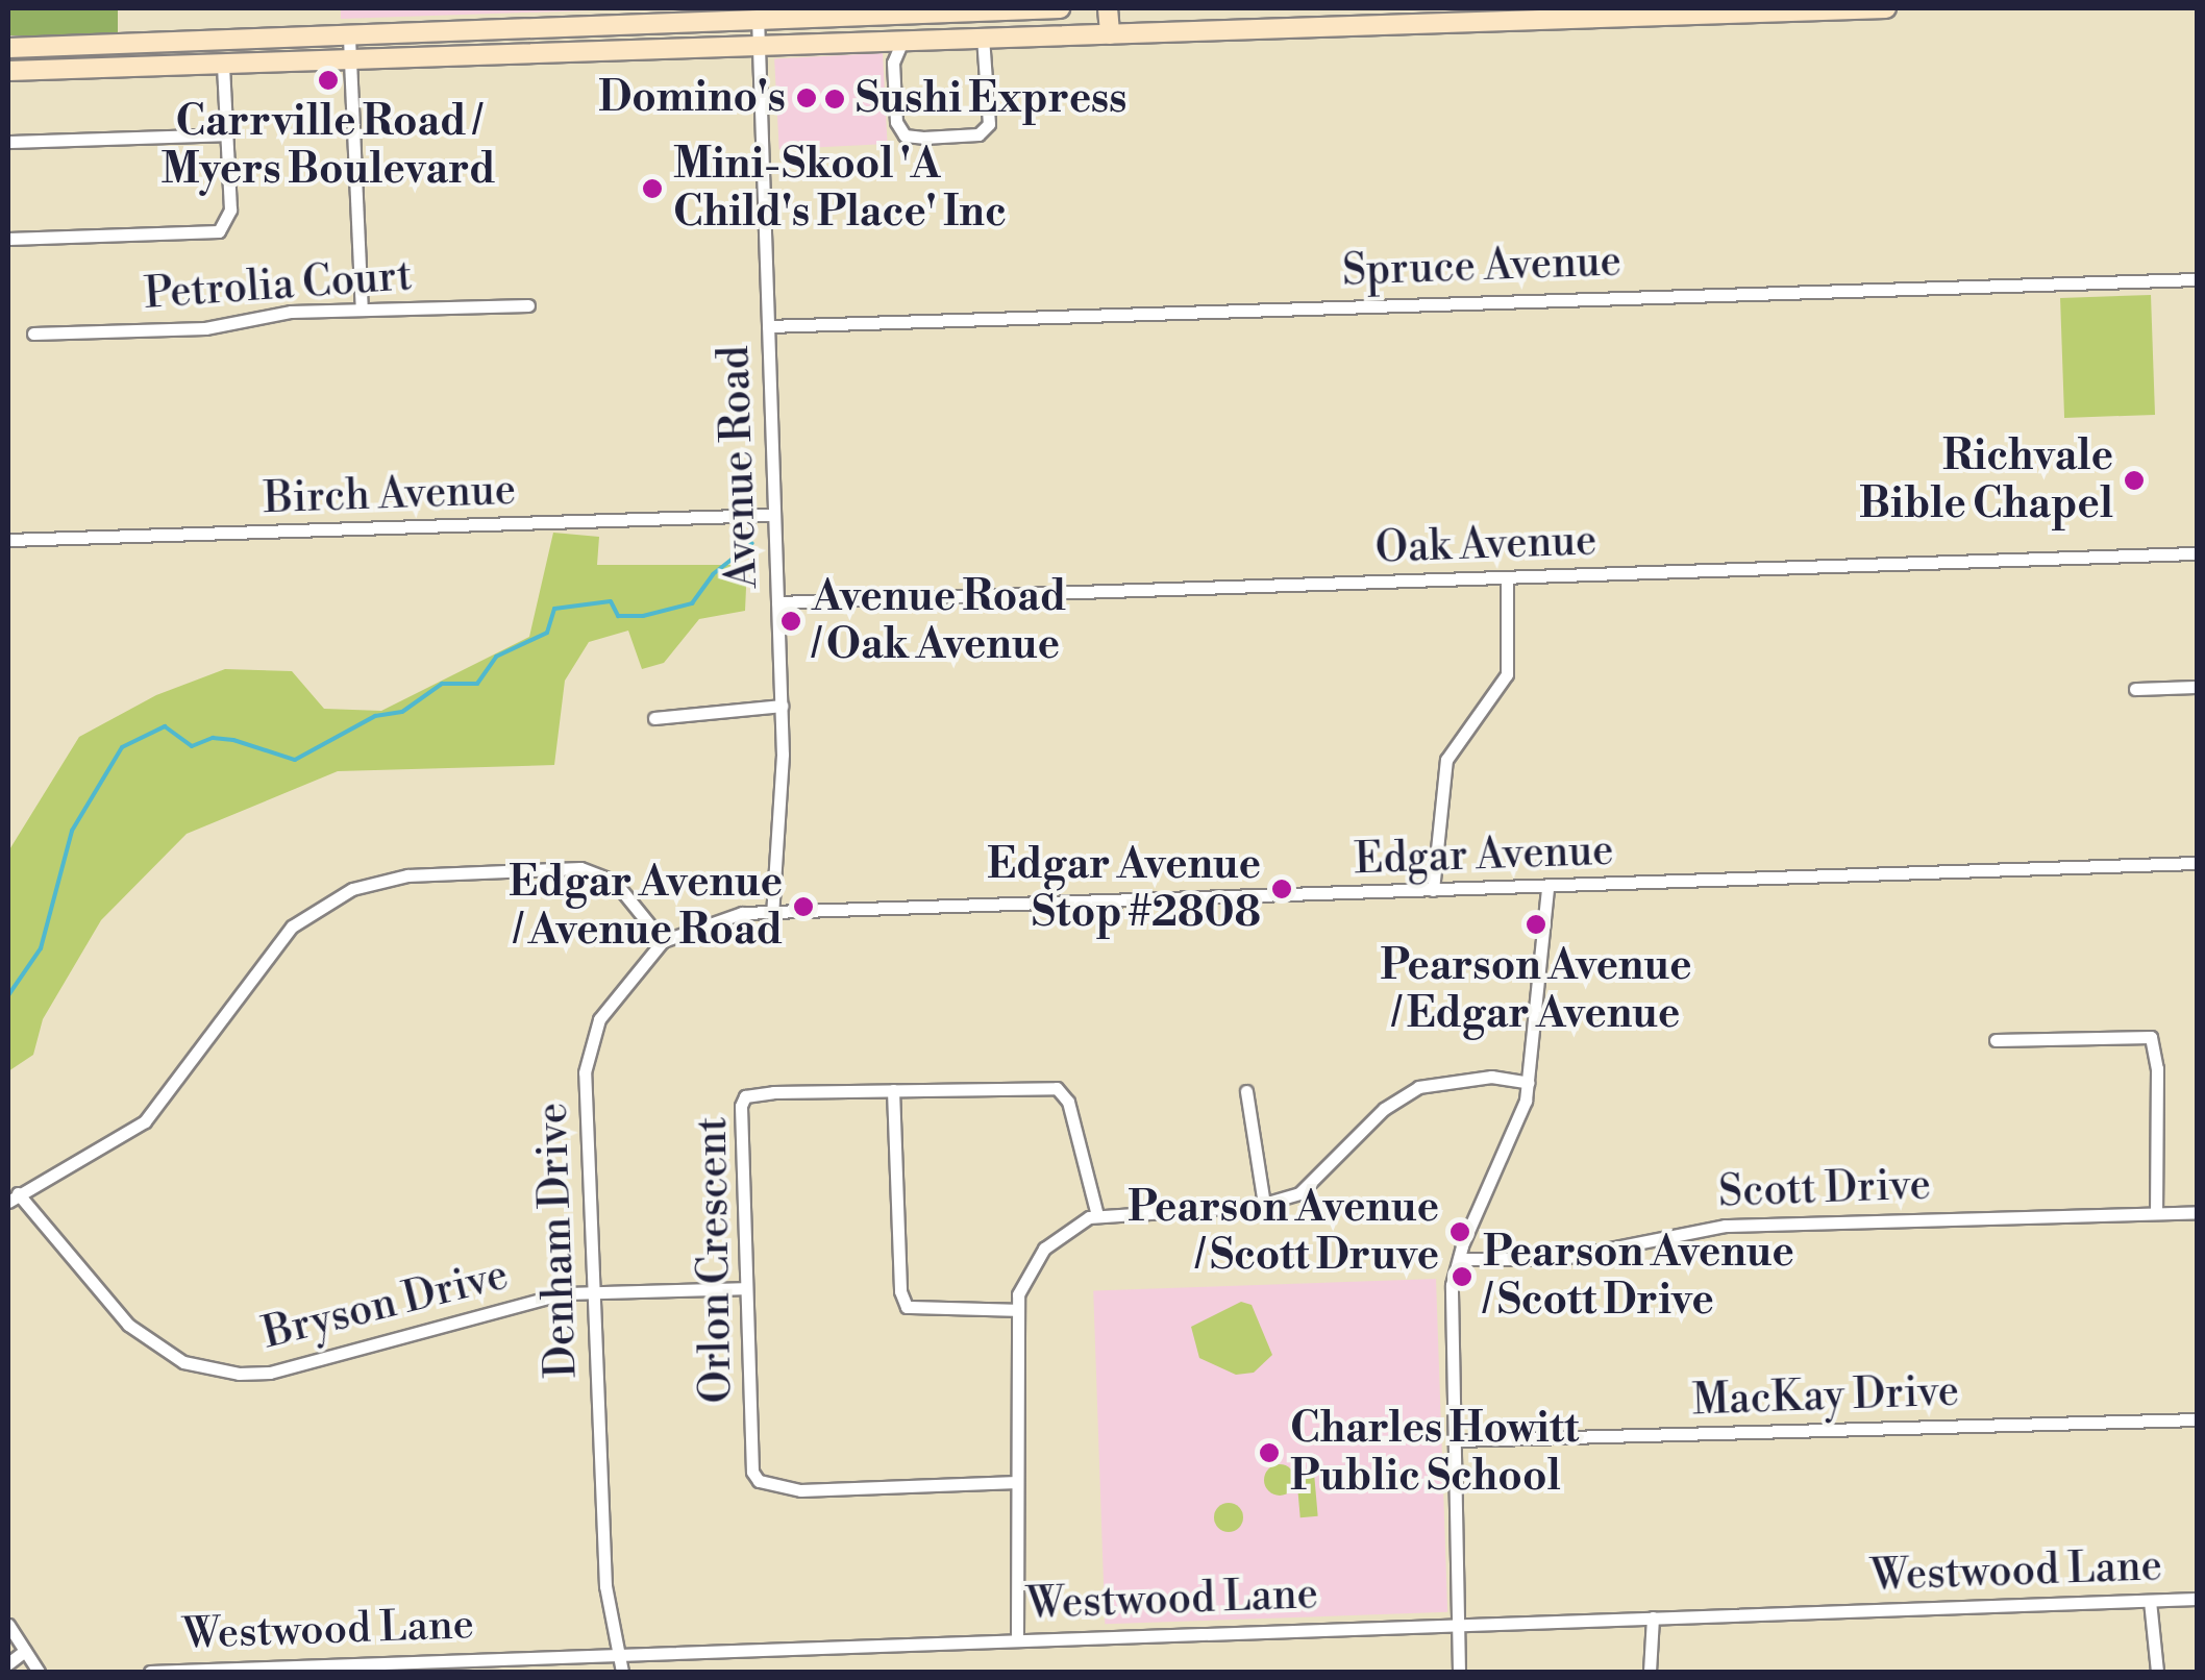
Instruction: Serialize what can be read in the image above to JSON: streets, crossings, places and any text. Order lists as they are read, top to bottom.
{
  "streets": {
    "street": [
      "Spruce Avenue",
      "Petrolia Court",
      "Avenue Road",
      "Birch Avenue",
      "Oak Avenue",
      "Edgar Avenue",
      "Scott Drive",
      "Denham Drive",
      "Orlon Crescent",
      "Bryson Drive",
      "MacKay Drive",
      "Westwood Lane"
    ]
  },
  "crossings": [
    ["Spruce Avenue", "Avenue Road"],
    ["Avenue Road", "Birch Avenue"],
    ["Avenue Road", "Oak Avenue"],
    ["Avenue Road", "Edgar Avenue"],
    ["Avenue Road", "Denham Drive"],
    ["Edgar Avenue", "Denham Drive"],
    ["Denham Drive", "Bryson Drive"],
    ["Denham Drive", "Westwood Lane"],
    ["Orlon Crescent", "Bryson Drive"]
  ],
  "places": [
    "Carrville Road / Myers Boulevard",
    "Domino's",
    "Sushi Express",
    "Mini-Skool 'A Child's Place' Inc",
    "Richvale Bible Chapel",
    "Avenue Road / Oak Avenue",
    "Edgar Avenue Stop #2808",
    "Edgar Avenue / Avenue Road",
    "Pearson Avenue / Edgar Avenue",
    "Pearson Avenue / Scott Druve",
    "Pearson Avenue / Scott Drive",
    "Charles Howitt Public School"
  ]
}
